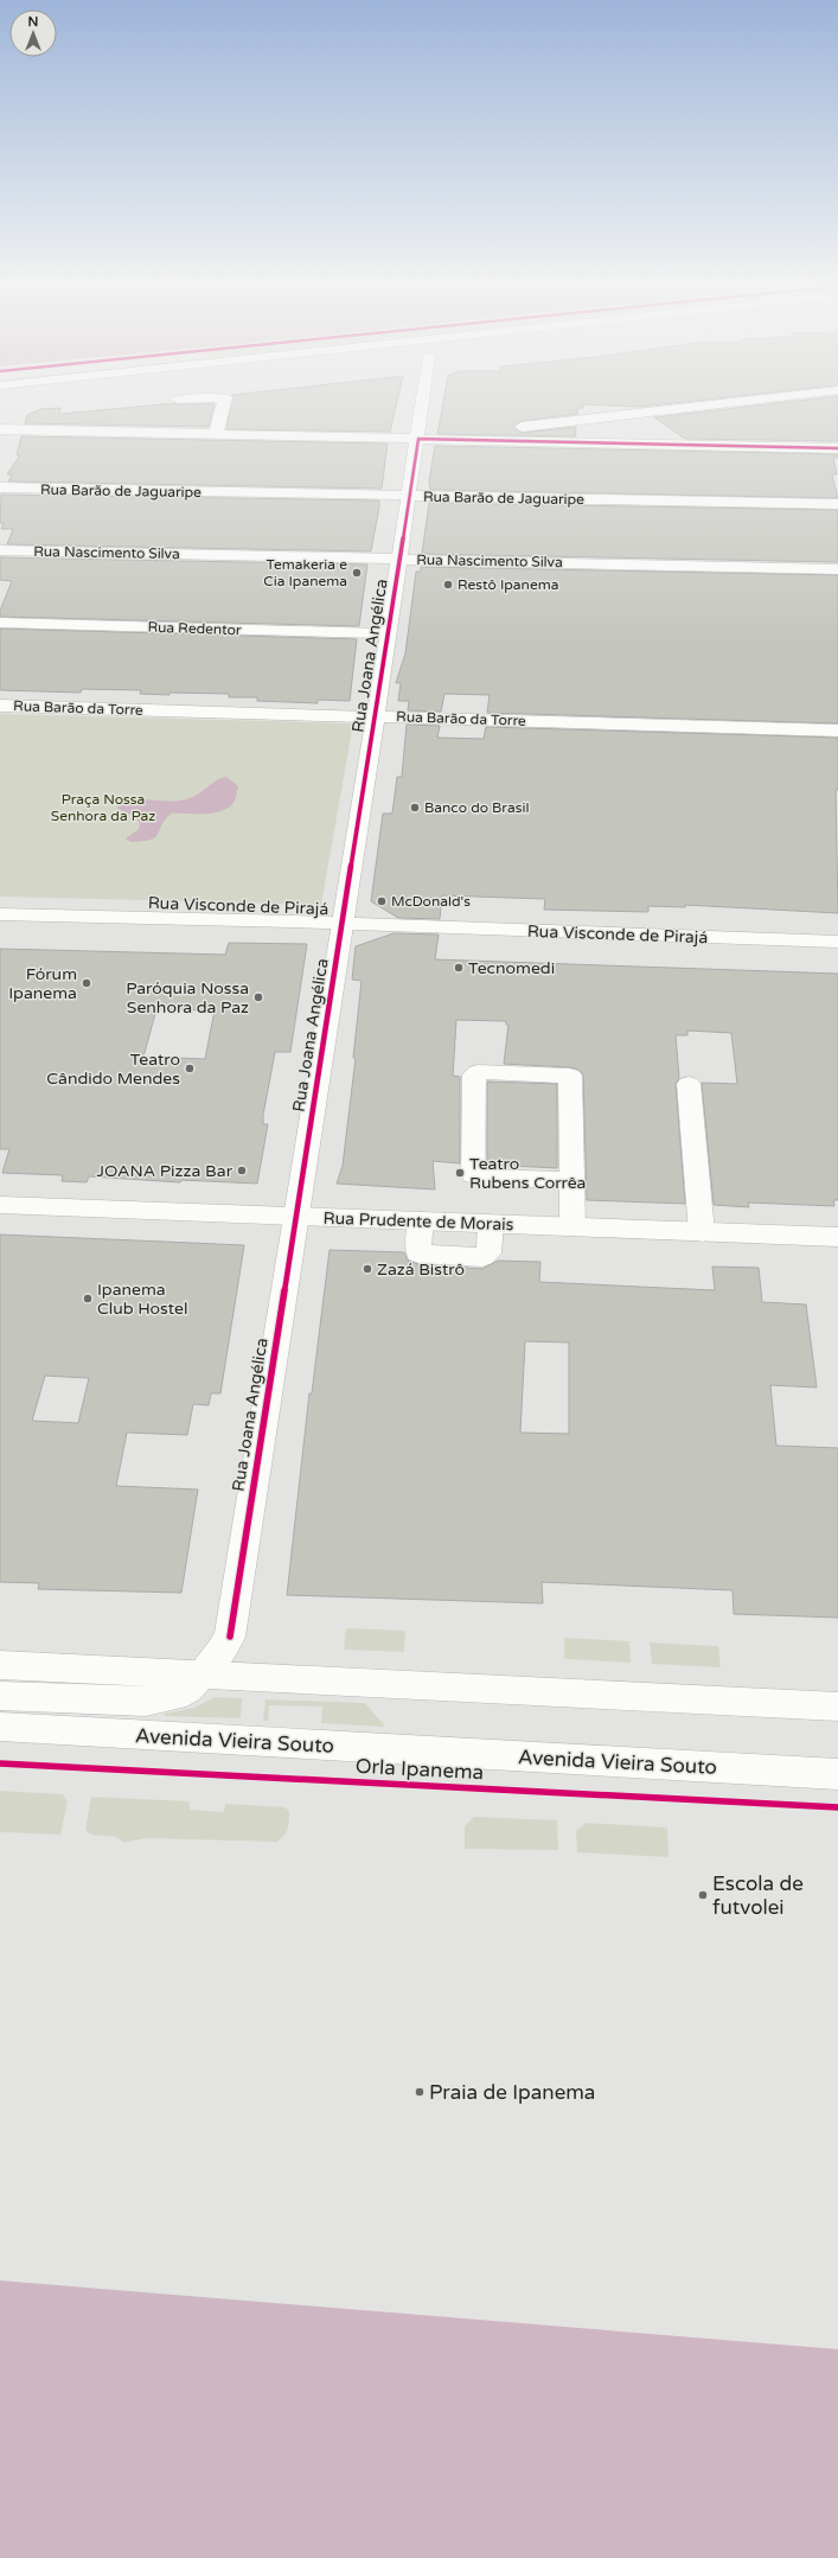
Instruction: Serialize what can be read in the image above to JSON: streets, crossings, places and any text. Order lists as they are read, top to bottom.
{
  "streets": {
    "main road": [
      "Rua Barão de Jaguaripe",
      "Rua Nascimento Silva",
      "Rua Redentor",
      "Rua Joana Angélica",
      "Rua Barão da Torre",
      "Rua Visconde de Pirajá",
      "Rua Prudente de Morais",
      "Avenida Vieira Souto"
    ],
    "cycle path": ["Orla Ipanema"]
  },
  "crossings": [
    ["Rua Barão de Jaguaripe", "Rua Joana Angélica"],
    ["Rua Nascimento Silva", "Rua Joana Angélica"],
    ["Rua Redentor", "Rua Joana Angélica"],
    ["Rua Joana Angélica", "Rua Barão da Torre"],
    ["Rua Joana Angélica", "Rua Visconde de Pirajá"],
    ["Rua Joana Angélica", "Rua Prudente de Morais"]
  ],
  "parks": ["Praça Nossa Senhora da Paz"],
  "places": [
    "Temakeria e Cia Ipanema",
    "Restô Ipanema",
    "Banco do Brasil",
    "McDonald's",
    "Tecnomedi",
    "Fórum Ipanema",
    "Paróquia Nossa Senhora da Paz",
    "Teatro Cândido Mendes",
    "JOANA Pizza Bar",
    "Teatro Rubens Corrêa",
    "Zazá Bistrô",
    "Ipanema Club Hostel",
    "Escola de futvolei",
    "Praia de Ipanema"
  ],
  "north": "top"
}
